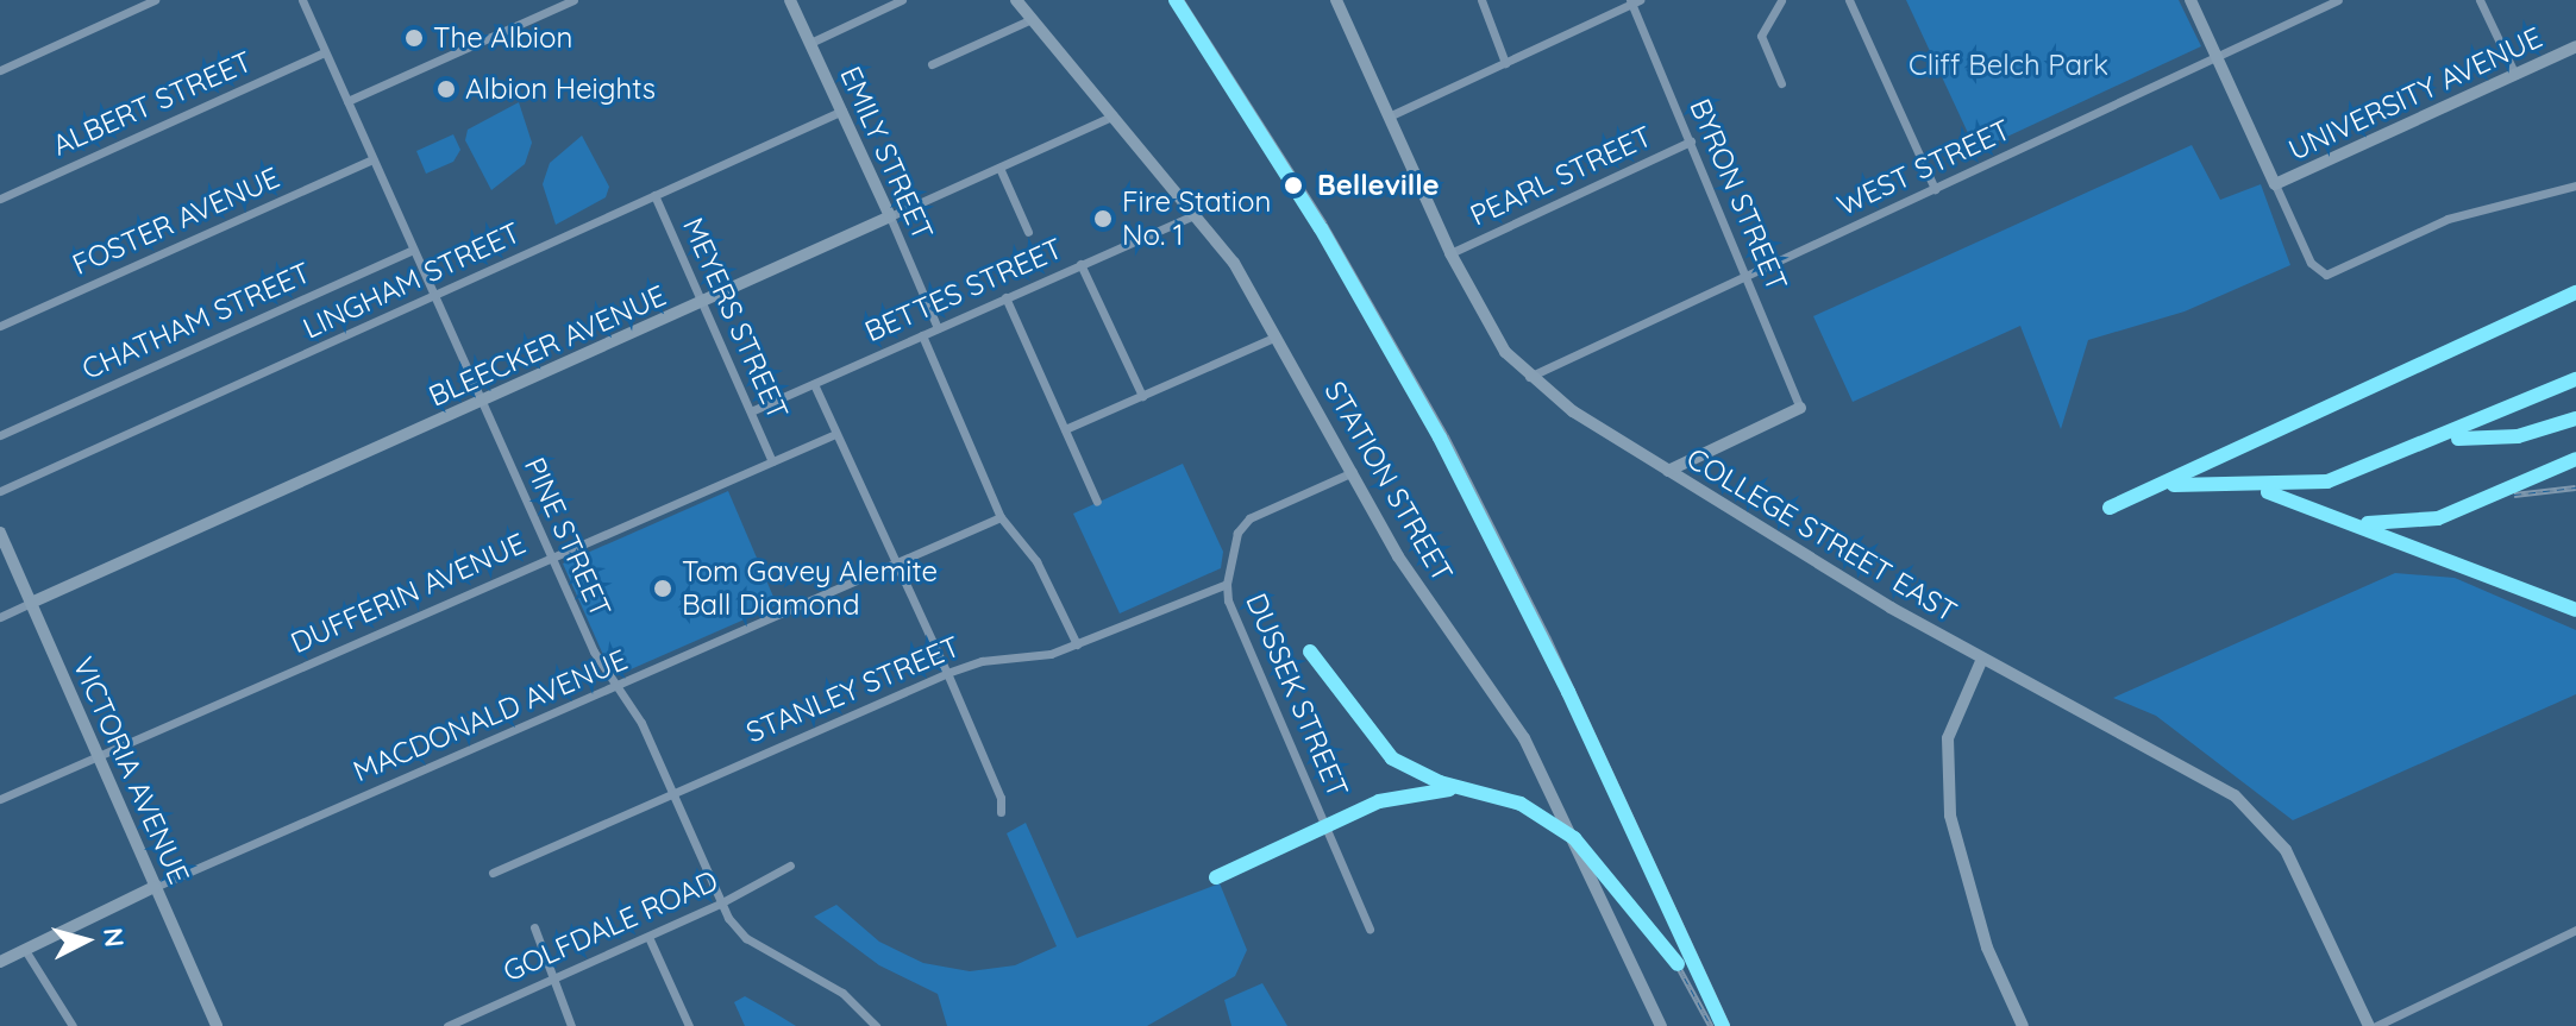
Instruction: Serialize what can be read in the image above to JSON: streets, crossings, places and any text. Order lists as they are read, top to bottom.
{
  "streets": {
    "street": [
      "UNIVERSITY AVENUE",
      "ALBERT STREET",
      "EMILY STREET",
      "WEST STREET",
      "PEARL STREET",
      "BYRON STREET",
      "FOSTER AVENUE",
      "LINGHAM STREET",
      "BETTES STREET",
      "MEYERS STREET",
      "CHATHAM STREET",
      "BLEECKER AVENUE",
      "STATION STREET",
      "COLLEGE STREET EAST",
      "PINE STREET",
      "DUFFERIN AVENUE",
      "STANLEY STREET",
      "DUSSEK STREET",
      "MACDONALD AVENUE",
      "VICTORIA AVENUE",
      "GOLFDALE ROAD"
    ]
  },
  "crossings": [
    ["ALBERT STREET", "PINE STREET"],
    ["EMILY STREET", "LINGHAM STREET"],
    ["EMILY STREET", "BETTES STREET"],
    ["EMILY STREET", "BLEECKER AVENUE"],
    ["WEST STREET", "BYRON STREET"],
    ["WEST STREET", "COLLEGE STREET EAST"],
    ["PEARL STREET", "BYRON STREET"],
    ["PEARL STREET", "COLLEGE STREET EAST"],
    ["FOSTER AVENUE", "PINE STREET"],
    ["LINGHAM STREET", "MEYERS STREET"],
    ["LINGHAM STREET", "PINE STREET"],
    ["BETTES STREET", "MEYERS STREET"],
    ["BETTES STREET", "STATION STREET"],
    ["MEYERS STREET", "BLEECKER AVENUE"],
    ["MEYERS STREET", "DUFFERIN AVENUE"],
    ["CHATHAM STREET", "PINE STREET"],
    ["BLEECKER AVENUE", "STATION STREET"],
    ["BLEECKER AVENUE", "PINE STREET"],
    ["BLEECKER AVENUE", "VICTORIA AVENUE"],
    ["PINE STREET", "DUFFERIN AVENUE"],
    ["PINE STREET", "STANLEY STREET"],
    ["PINE STREET", "MACDONALD AVENUE"],
    ["PINE STREET", "GOLFDALE ROAD"],
    ["DUFFERIN AVENUE", "VICTORIA AVENUE"],
    ["STANLEY STREET", "DUSSEK STREET"],
    ["MACDONALD AVENUE", "VICTORIA AVENUE"]
  ],
  "parks": ["Cliff Belch Park"],
  "places": [
    "The Albion",
    "Albion Heights",
    "Belleville",
    "Fire Station No. 1",
    "Tom Gavey Alemite Ball Diamond"
  ],
  "north": "right"
}
